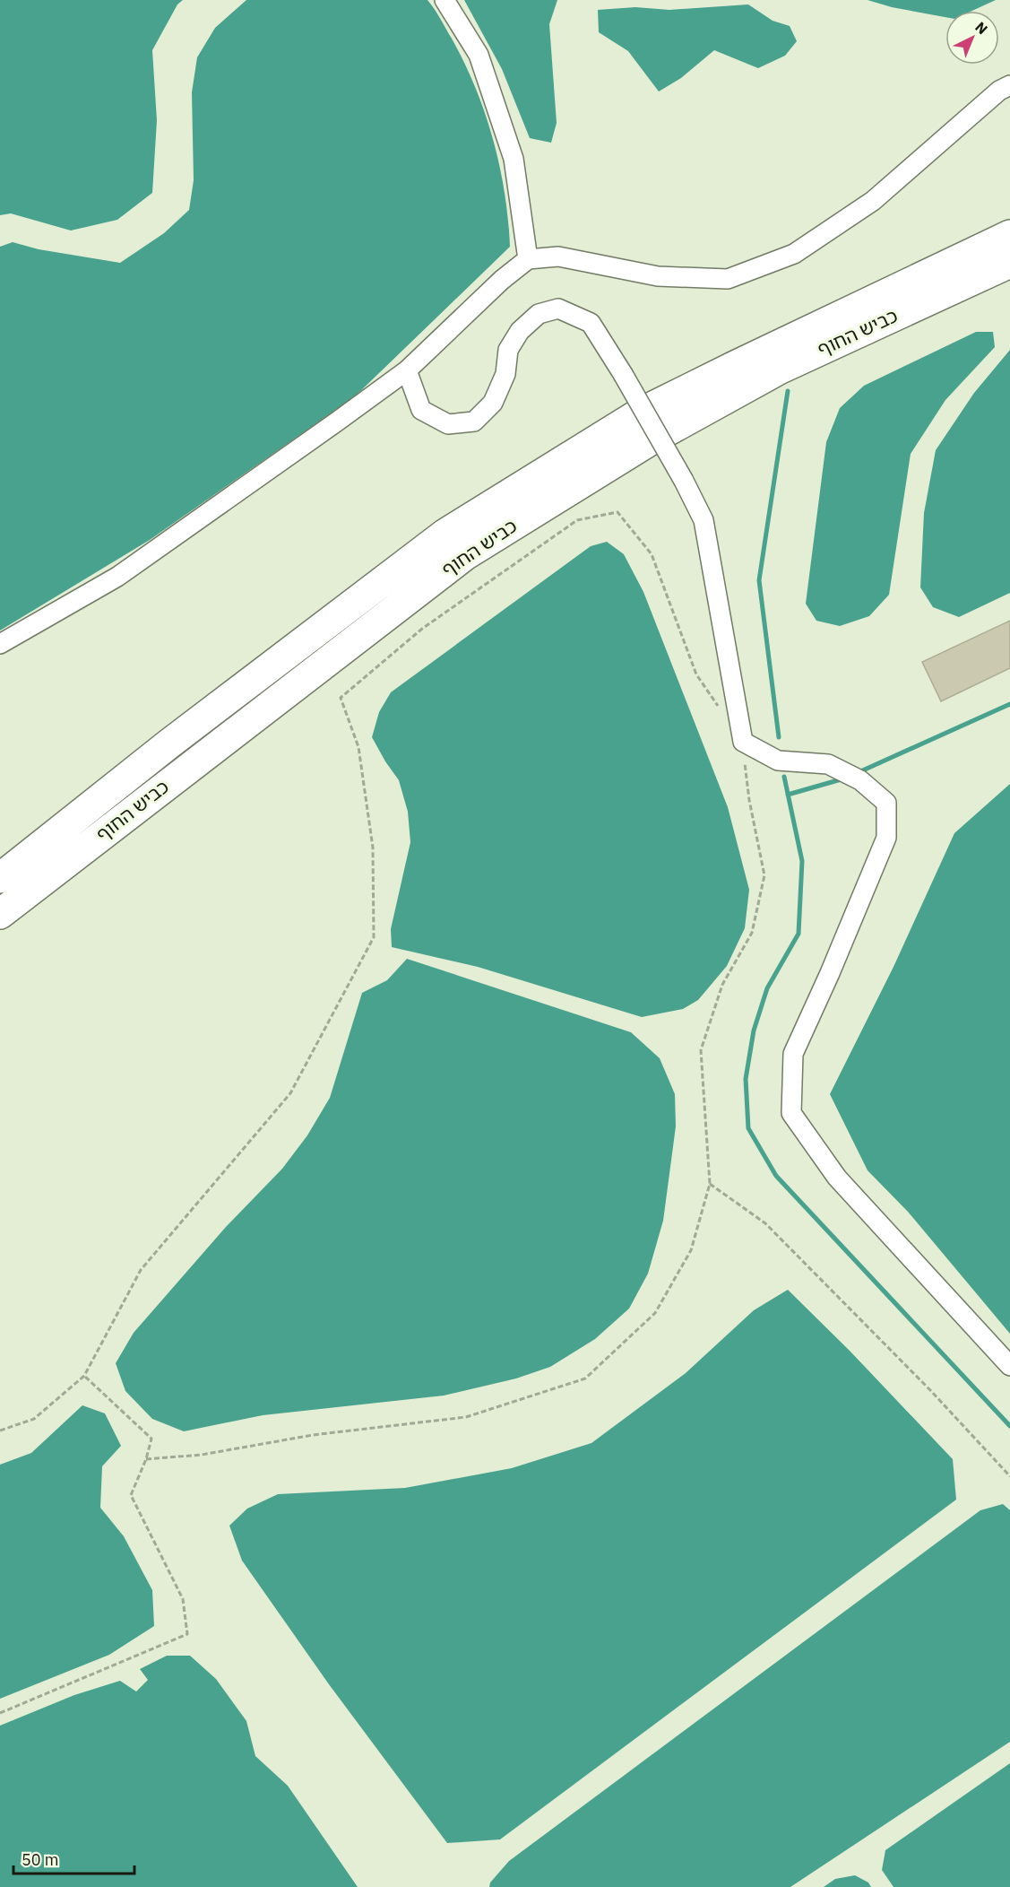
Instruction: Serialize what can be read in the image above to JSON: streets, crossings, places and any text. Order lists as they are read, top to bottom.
{
  "streets": {
    "highway": ["כביש החוף"]
  },
  "scale_bar": "50 m",
  "north": "top right"
}
